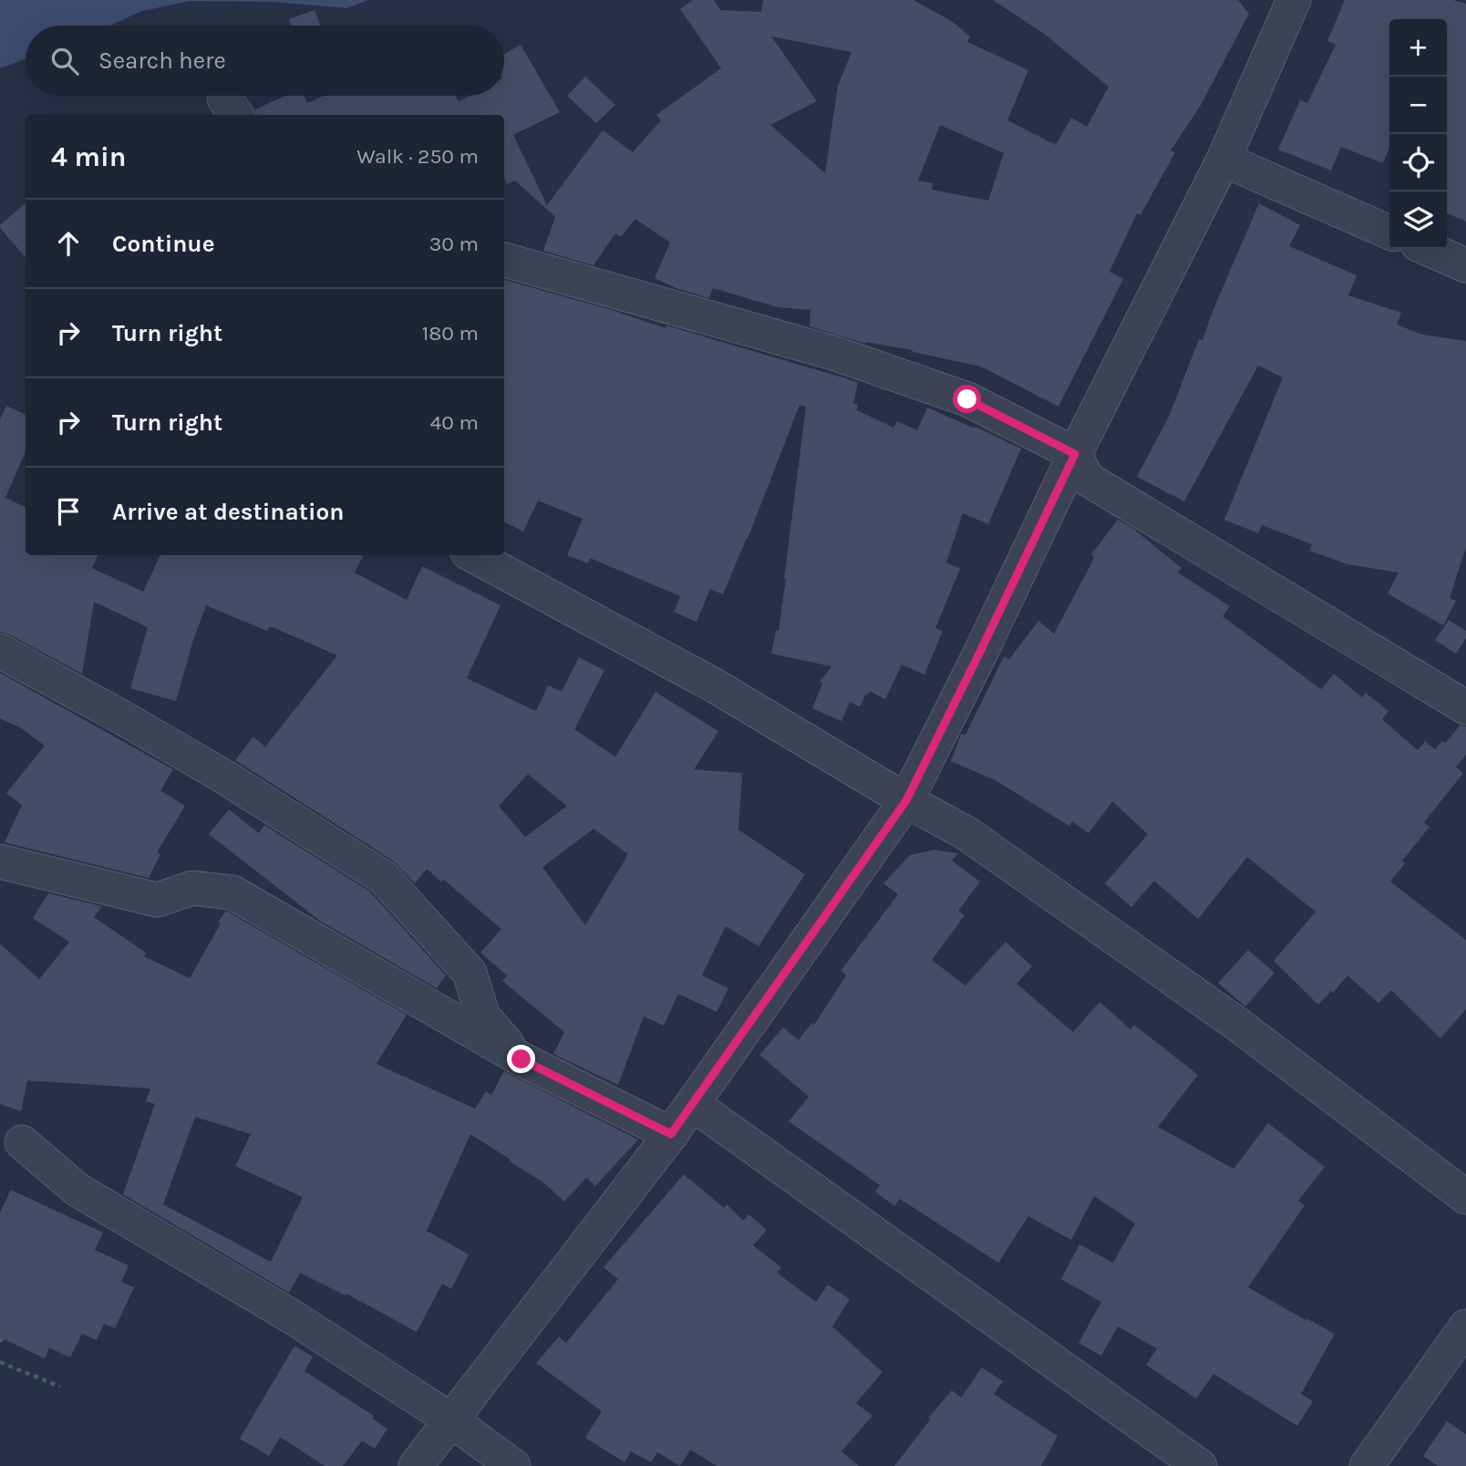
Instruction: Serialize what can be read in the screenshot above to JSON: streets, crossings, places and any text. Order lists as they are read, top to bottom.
{
  "page": {
    "map_buttons": ["+", "−"],
    "search": "Search here",
    "heading": ["4 min", "Walk · 250 m"],
    "list": [
      ["Continue", "30 m"],
      ["Turn right", "180 m"],
      ["Turn right", "40 m"],
      "Arrive at destination"
    ]
  }
}
